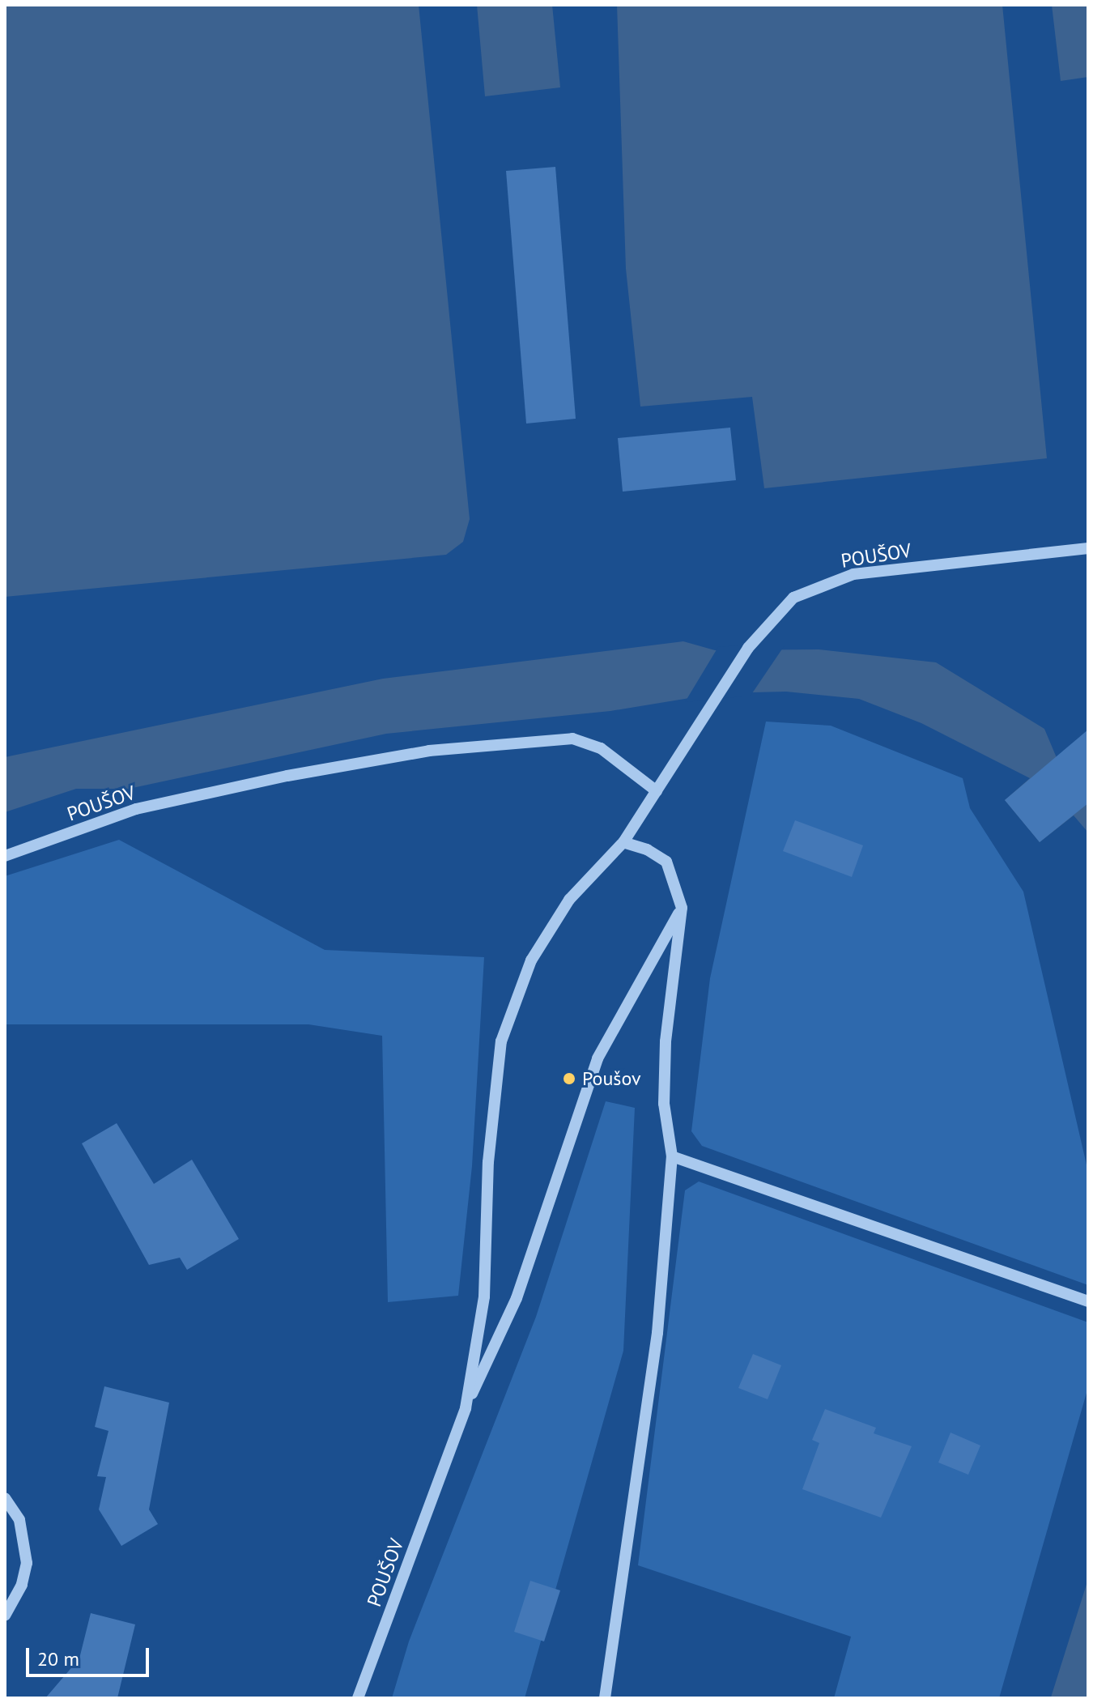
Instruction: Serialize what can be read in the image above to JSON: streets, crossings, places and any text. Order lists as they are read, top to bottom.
{
  "streets": {
    "street": ["POUŠOV"]
  },
  "places": ["Poušov"],
  "scale_bar": "20 m"
}
